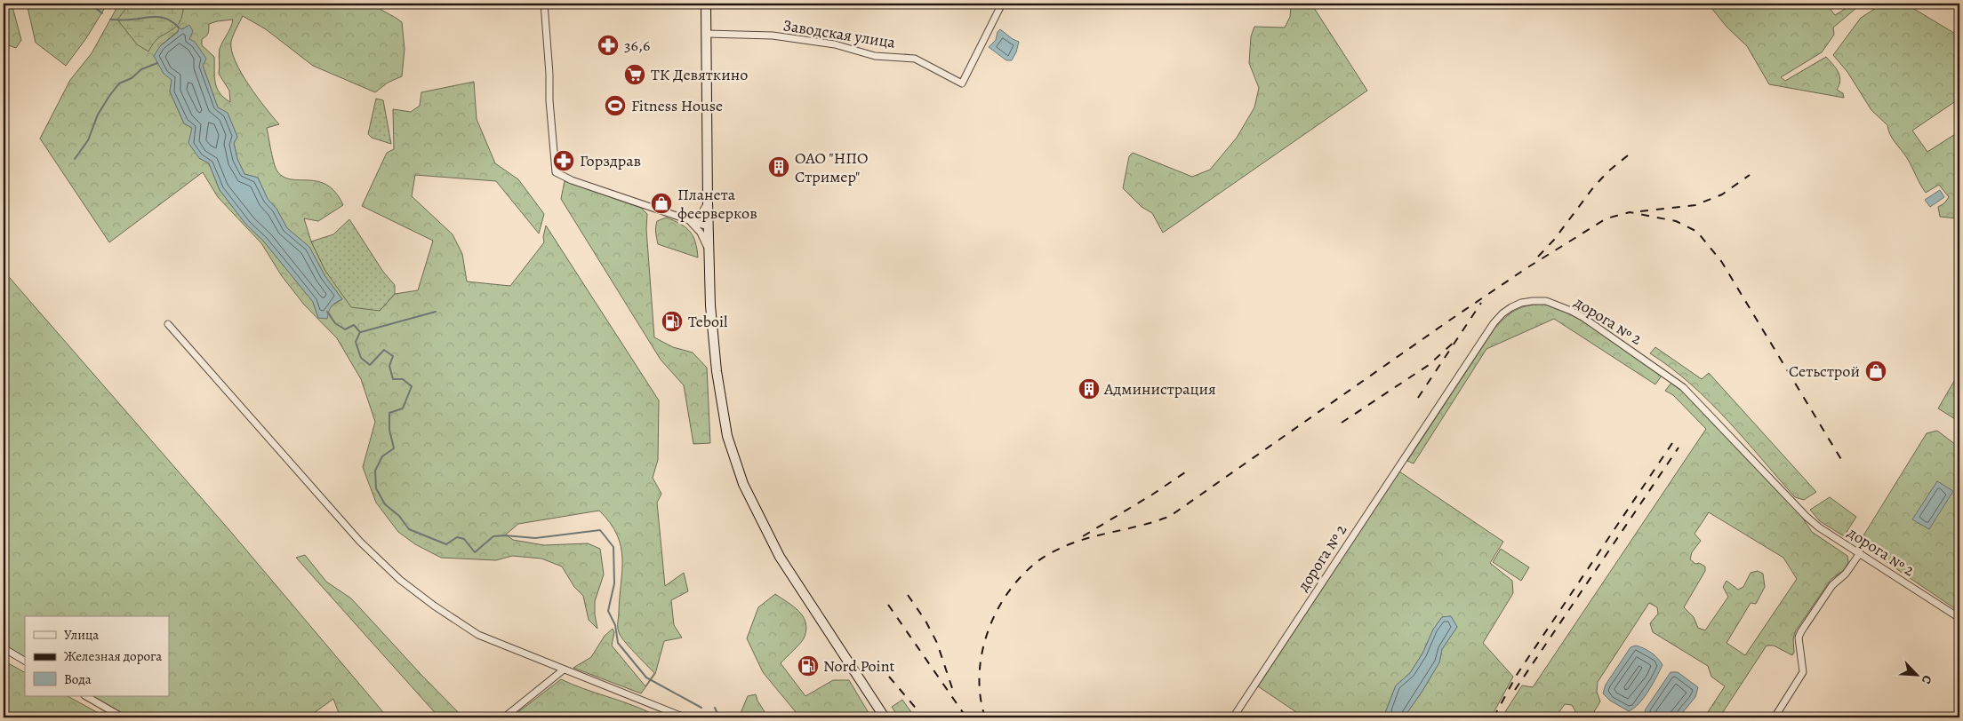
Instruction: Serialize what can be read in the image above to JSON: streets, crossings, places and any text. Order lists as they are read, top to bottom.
{
  "streets": {
    "street": ["Заводская улица", "дорога № 2"]
  },
  "places": {
    "pharmacy": ["36,6", "Горздрав"],
    "supermarket": ["ТК Девяткино"],
    "sports": ["Fitness House"],
    "building": ["ОАО \"НПО Стример\"", "Администрация"],
    "shop": ["Планета феерверков", "Сетьстрой"],
    "fuel station": ["Teboil", "Nord Point"]
  },
  "legend": ["Улица", "Железная дорога", "Вода"],
  "north": "bottom right"
}
